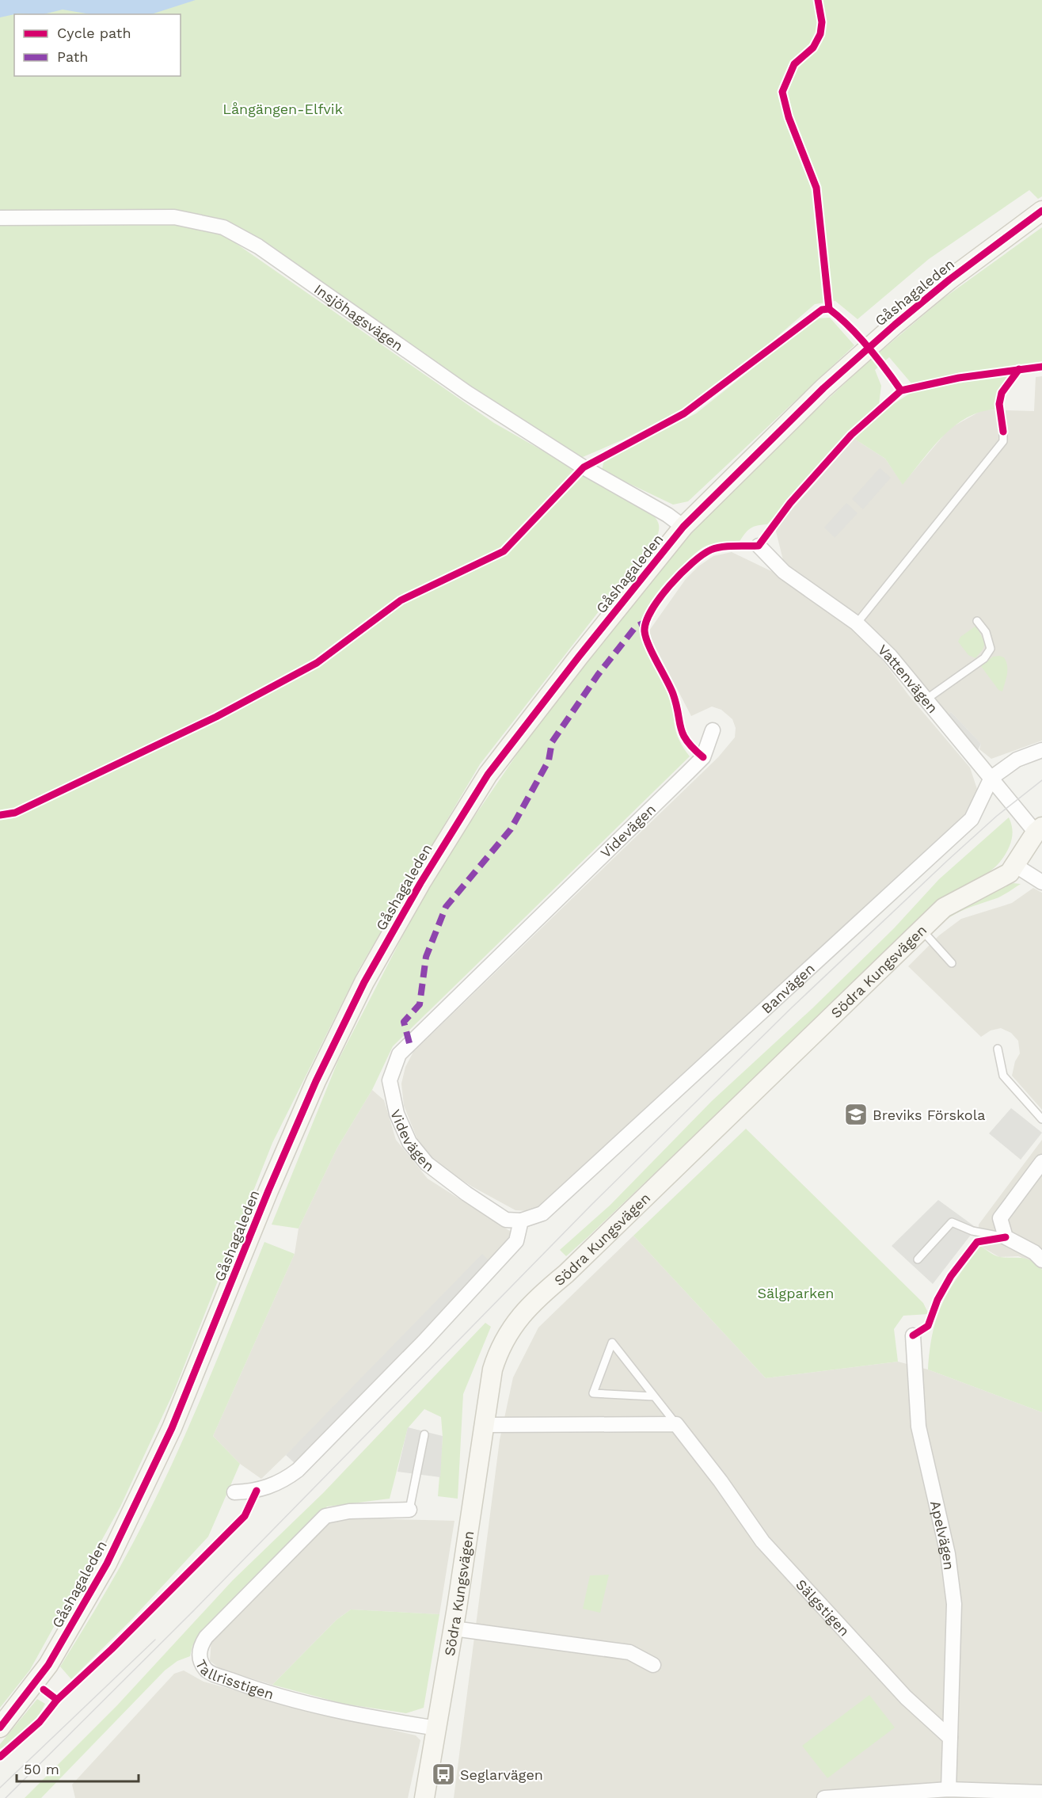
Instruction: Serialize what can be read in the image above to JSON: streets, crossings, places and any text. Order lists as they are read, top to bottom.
{
  "streets": {
    "main road": ["Gåshagaleden", "Södra Kungsvägen"],
    "street": [
      "Insjöhagsvägen",
      "Vattenvägen",
      "Videvägen",
      "Banvägen",
      "Apelvägen",
      "Sälgstigen",
      "Tallrisstigen"
    ]
  },
  "crossings": [
    ["Gåshagaleden", "Insjöhagsvägen"],
    ["Vattenvägen", "Södra Kungsvägen"],
    ["Vattenvägen", "Banvägen"],
    ["Videvägen", "Banvägen"],
    ["Södra Kungsvägen", "Tallrisstigen"],
    ["Apelvägen", "Sälgstigen"]
  ],
  "parks": ["Långängen-Elfvik", "Sälgparken"],
  "places": {
    "school or university": ["Breviks Förskola"],
    "bus stop": ["Seglarvägen"]
  },
  "legend": ["Cycle path", "Path"],
  "scale_bar": "50 m"
}
